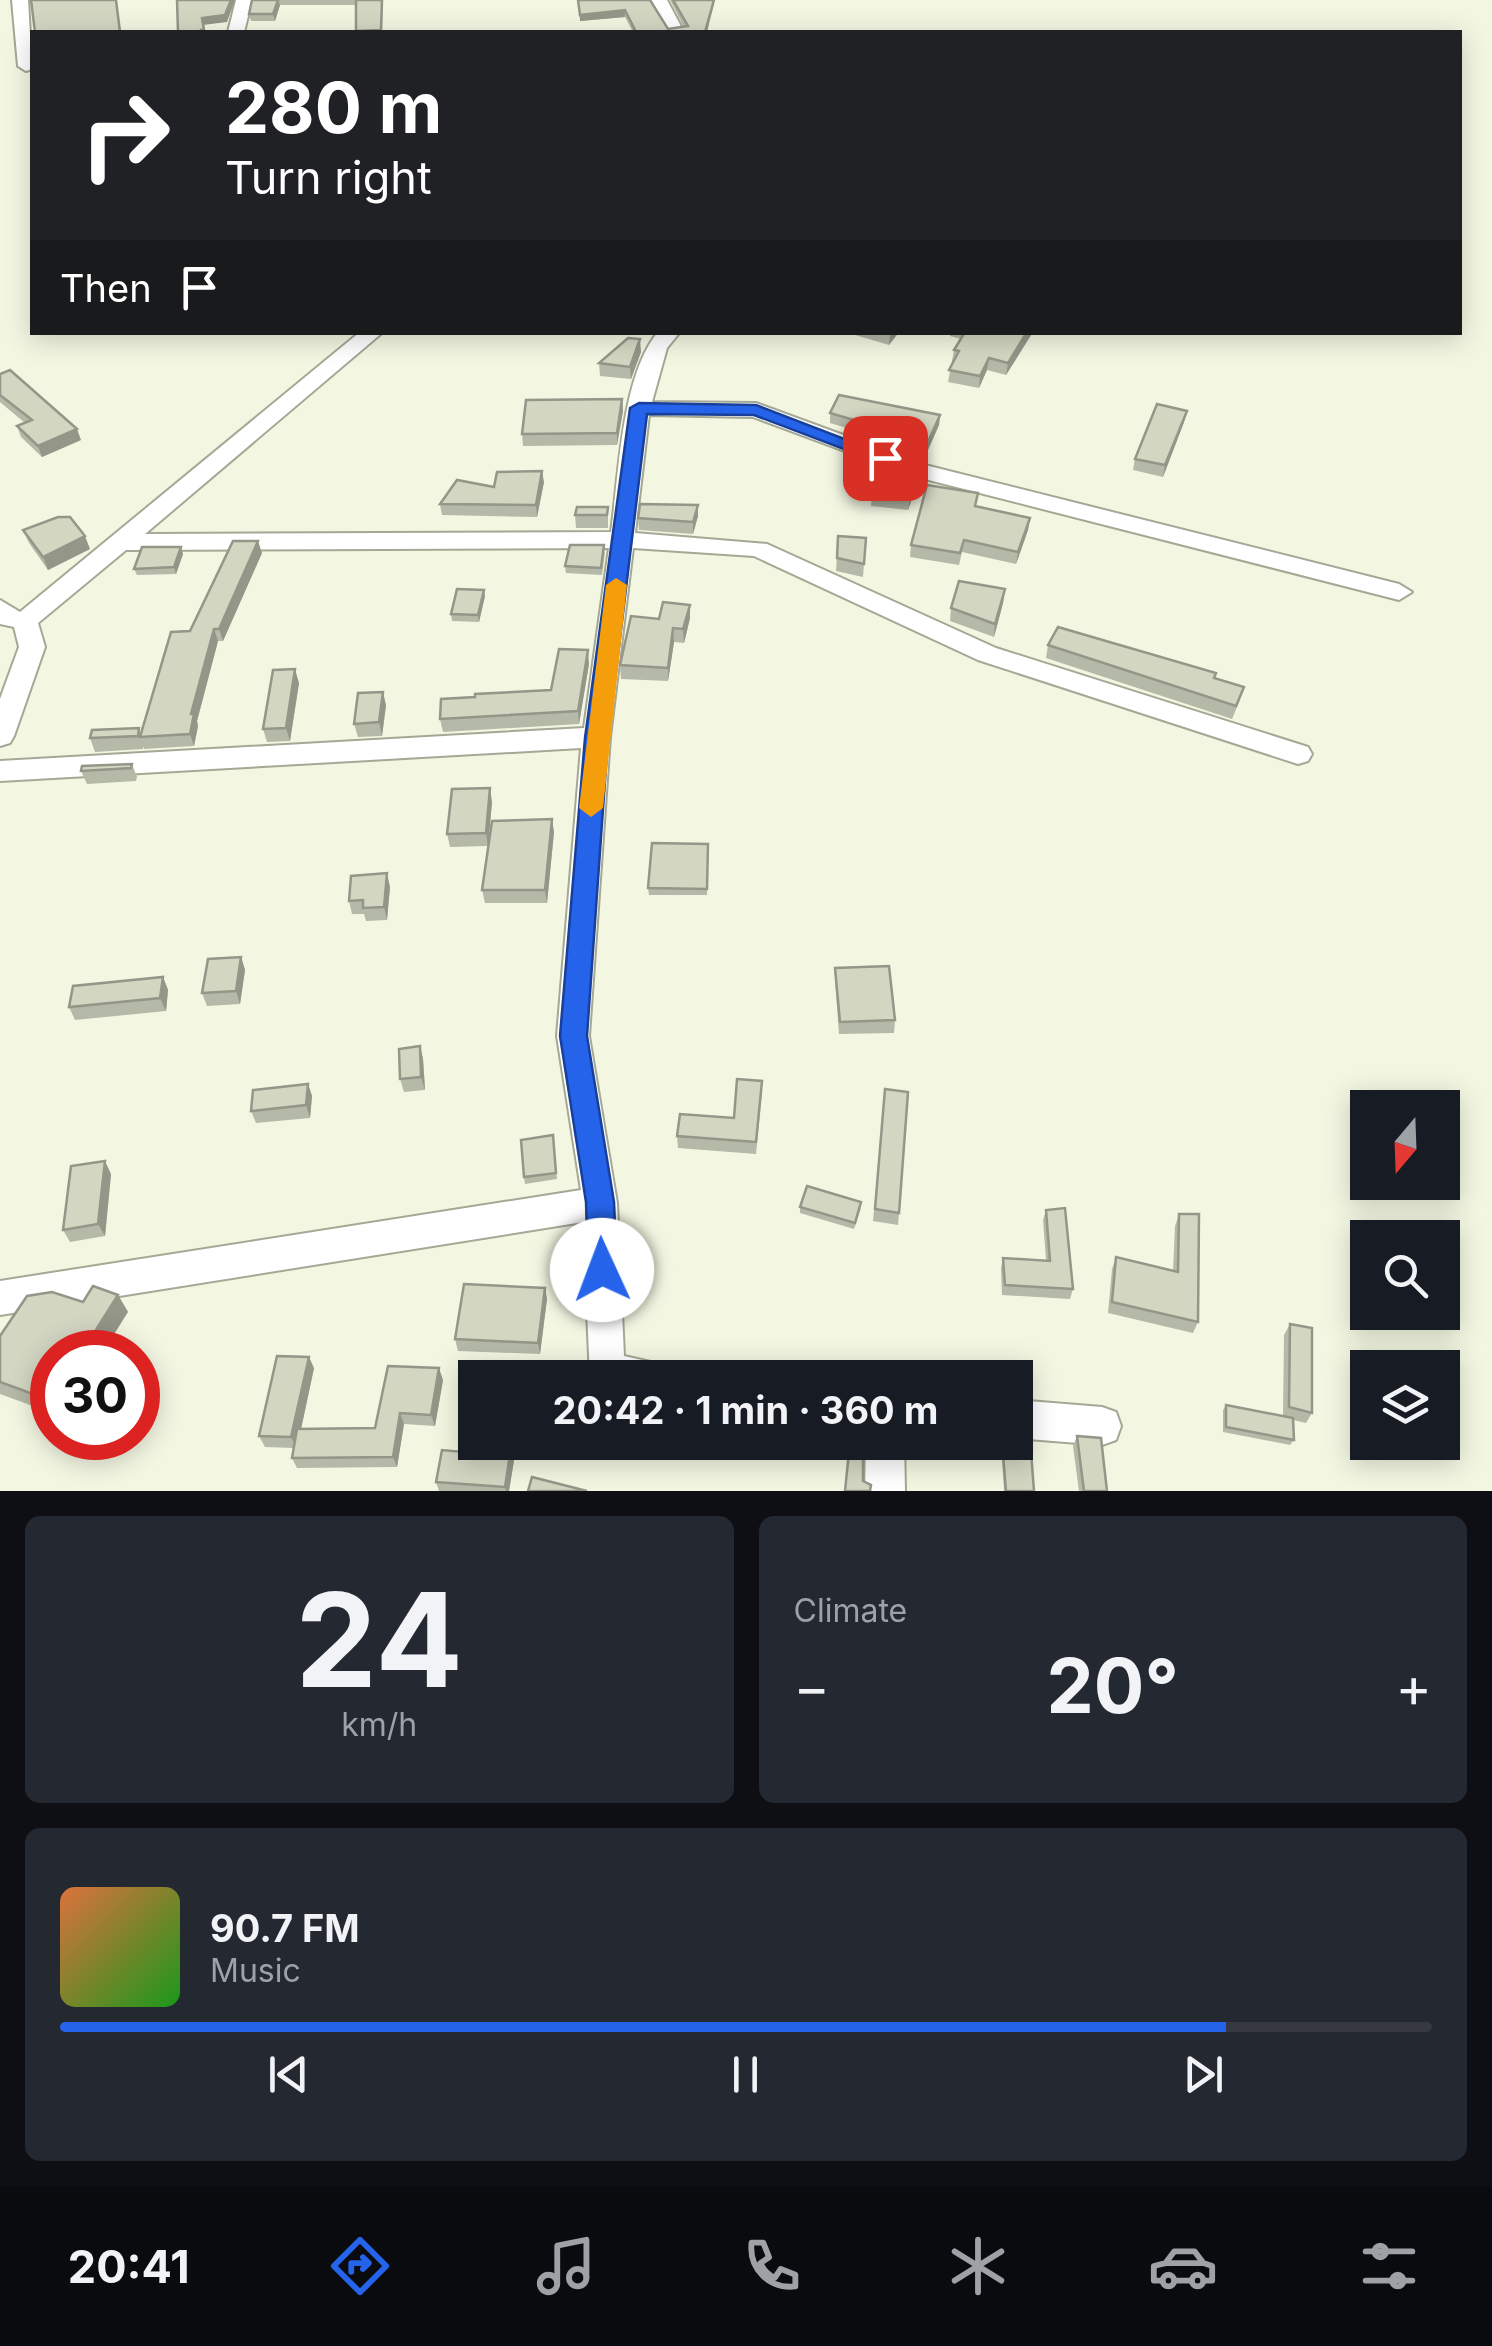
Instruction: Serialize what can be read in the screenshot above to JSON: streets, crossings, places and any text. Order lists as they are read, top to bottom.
{
  "north": "bottom",
  "page": {
    "turn": ["280 m", "Turn right"],
    "then": "Then",
    "limit": "30",
    "trip": "20:42 · 1 min · 360 m",
    "tile": [
      ["24", "km/h"],
      "Climate"
    ],
    "heat": ["−", "20°", "+"],
    "song": ["90.7 FM", "Music"],
    "tabs": "20:41"
  }
}
